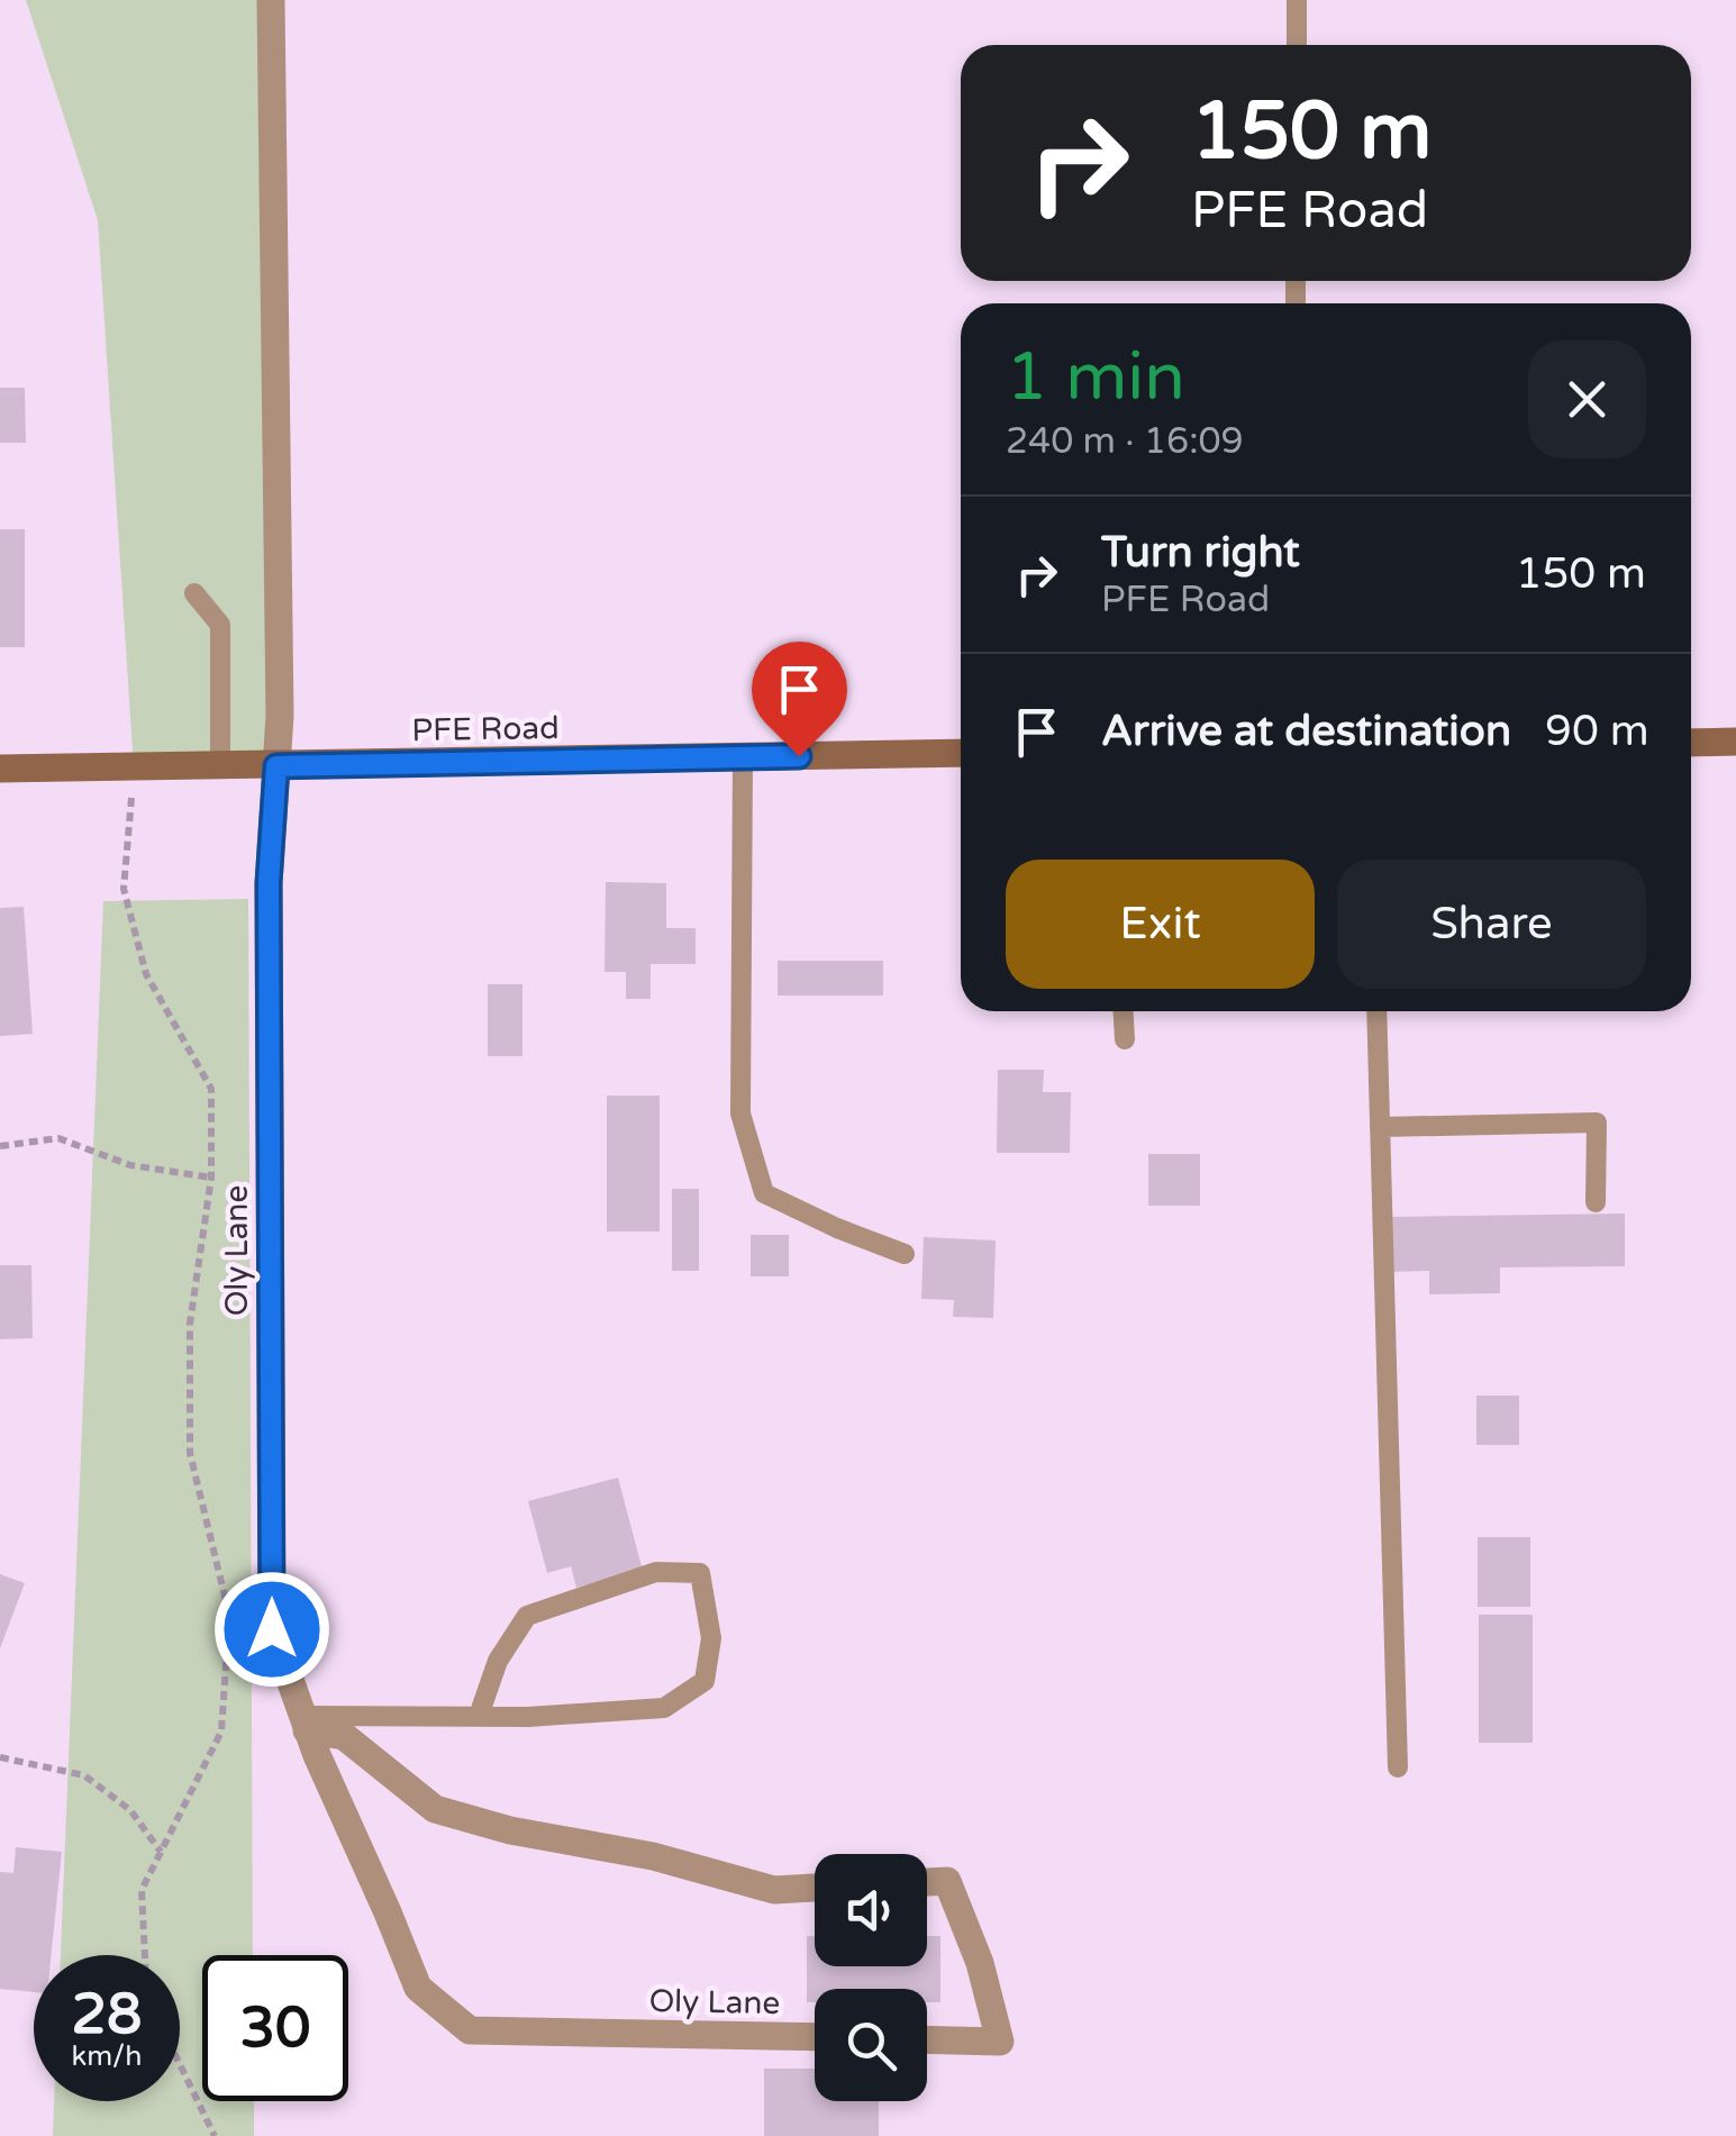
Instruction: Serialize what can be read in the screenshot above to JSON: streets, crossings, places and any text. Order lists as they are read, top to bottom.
{
  "streets": {
    "main road": ["PFE Road"],
    "street": ["Oly Lane"]
  },
  "crossings": [
    ["PFE Road", "Oly Lane"]
  ],
  "page": {
    "turn": ["150 m", "PFE Road"],
    "heading": ["1 min", "240 m · 16:09"],
    "list": [
      {
        "name": "Turn right",
        "note": "PFE Road",
        "value": "150 m"
      },
      {
        "name": "Arrive at destination",
        "value": "90 m"
      }
    ],
    "buttons": ["Exit", "Share"],
    "speed": "28 km/h",
    "limit": "30"
  }
}
